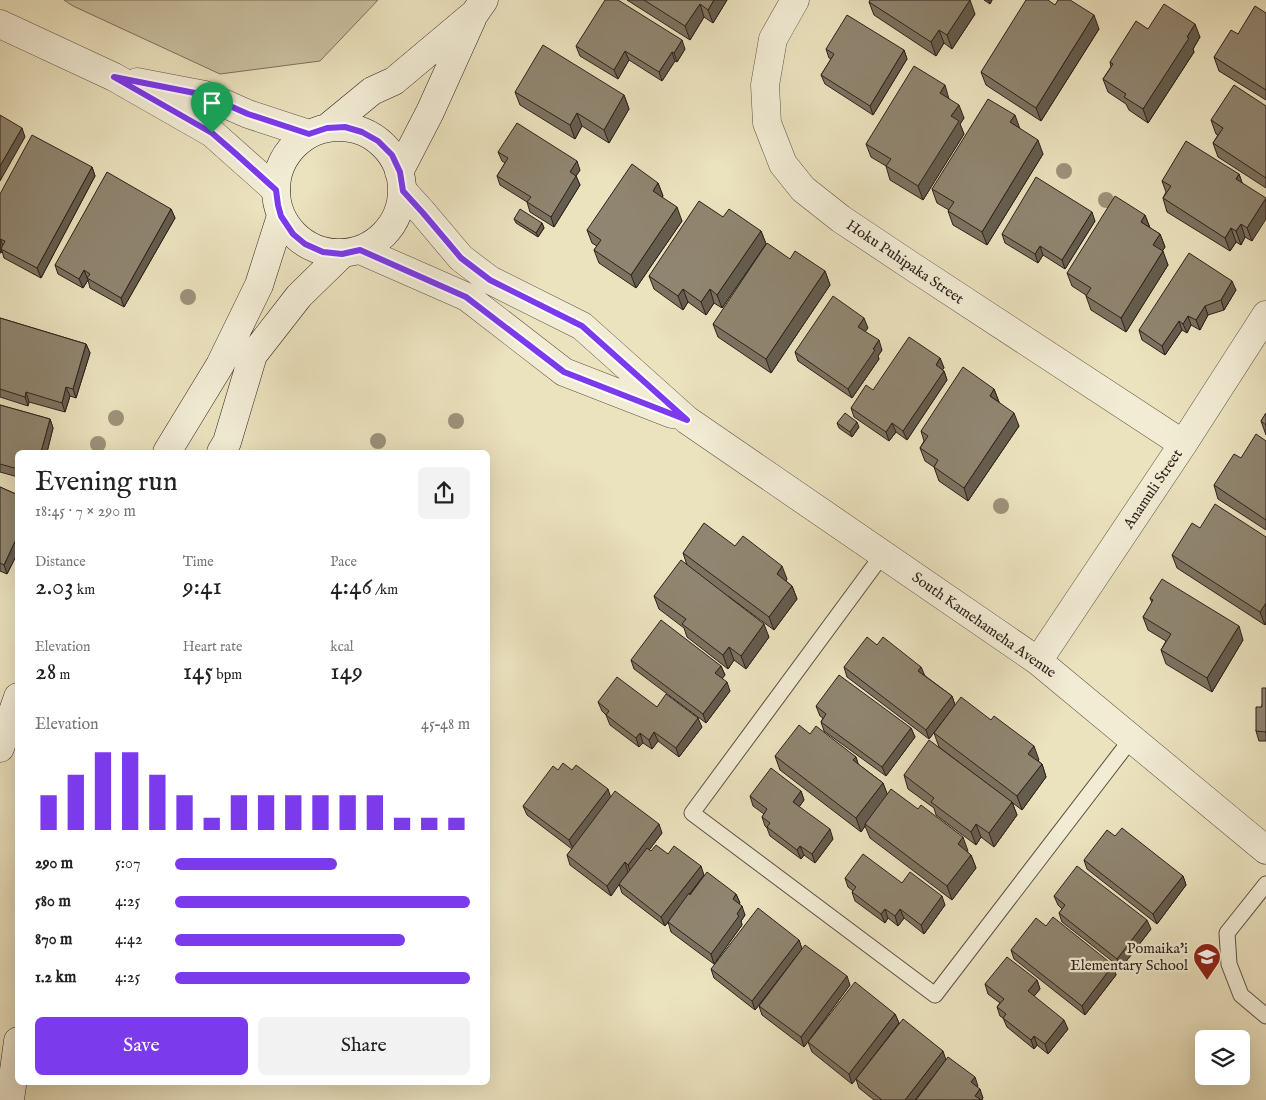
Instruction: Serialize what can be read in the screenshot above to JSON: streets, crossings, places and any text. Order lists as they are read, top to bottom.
{
  "streets": {
    "street": ["Hoku Puhipaka Street", "Anamuli Street", "South Kamehameha Avenue"]
  },
  "crossings": [
    ["Hoku Puhipaka Street", "Anamuli Street"],
    ["Anamuli Street", "South Kamehameha Avenue"]
  ],
  "places": {
    "school or university": ["Pomaika'i Elementary School"]
  },
  "page": {
    "heading": ["Evening run", "18:45 · 7 × 290 m"],
    "stats": [
      ["Distance", "2.03 km"],
      ["Time", "9:41"],
      ["Pace", "4:46 /km"],
      ["Elevation", "28 m"],
      ["Heart rate", "145 bpm"],
      ["kcal", "149"]
    ],
    "chart": ["Elevation", "45–48 m"],
    "list": [
      {
        "name": "290 m",
        "note": "5:07"
      },
      {
        "name": "580 m",
        "note": "4:25"
      },
      {
        "name": "870 m",
        "note": "4:42"
      },
      {
        "name": "1.2 km",
        "note": "4:25"
      }
    ],
    "buttons": ["Save", "Share"]
  }
}
